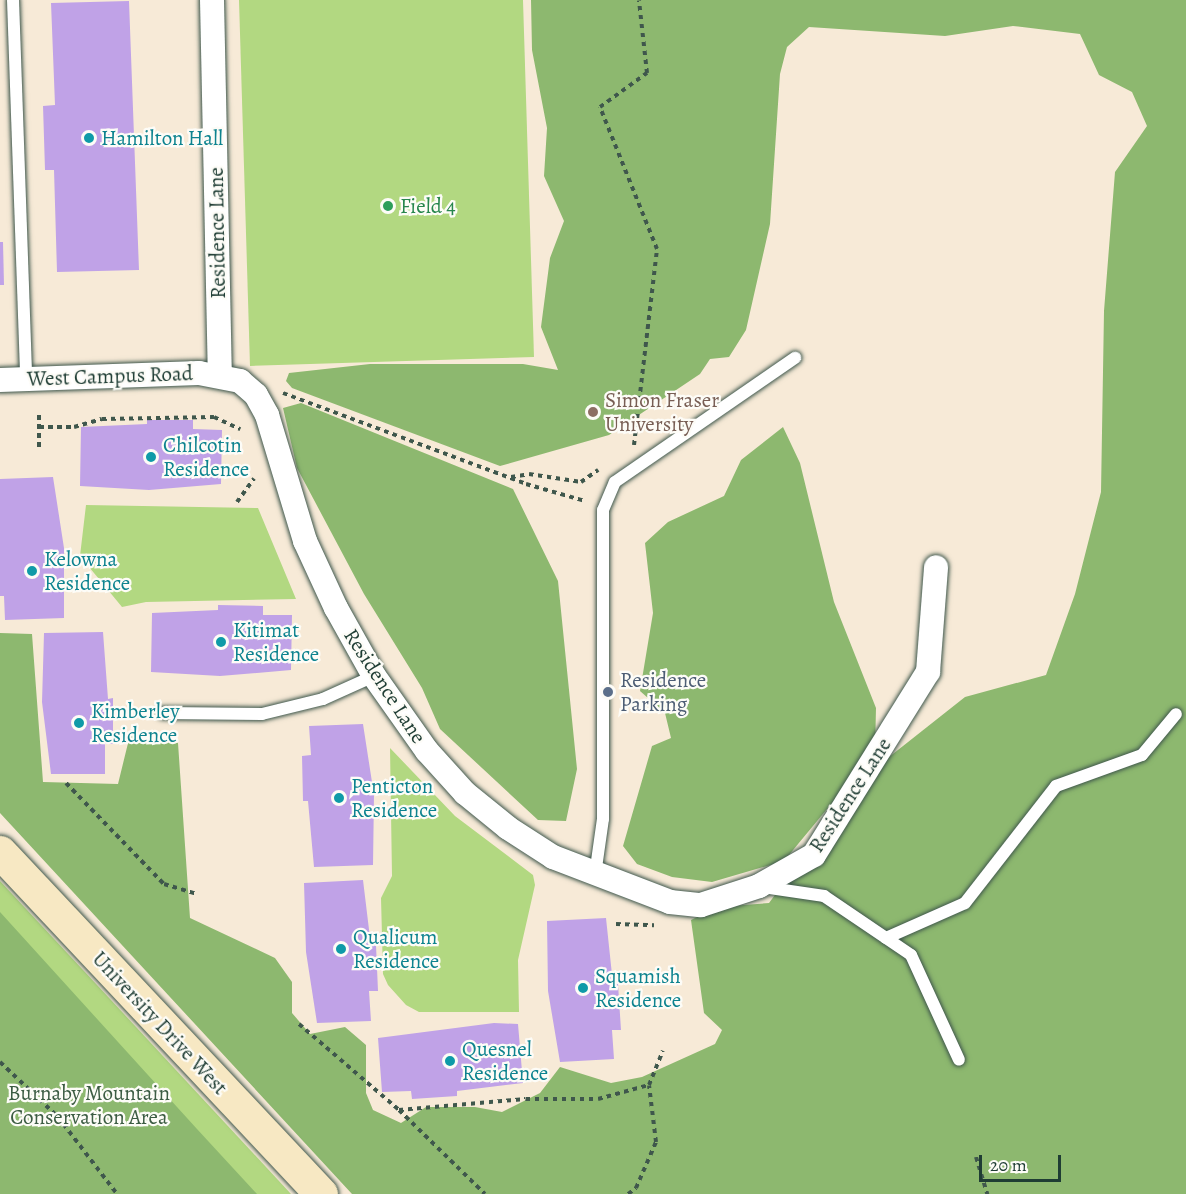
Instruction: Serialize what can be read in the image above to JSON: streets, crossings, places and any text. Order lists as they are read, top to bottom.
{
  "streets": {
    "street": ["Residence Lane", "West Campus Road", "University Drive West"]
  },
  "crossings": [
    ["Residence Lane", "West Campus Road"]
  ],
  "parks": ["Burnaby Mountain Conservation Area"],
  "places": [
    "Hamilton Hall",
    "Field 4",
    "Simon Fraser University",
    "Chilcotin Residence",
    "Kelowna Residence",
    "Kitimat Residence",
    "Residence Parking",
    "Kimberley Residence",
    "Penticton Residence",
    "Qualicum Residence",
    "Squamish Residence",
    "Quesnel Residence"
  ],
  "scale_bar": "20 m"
}
